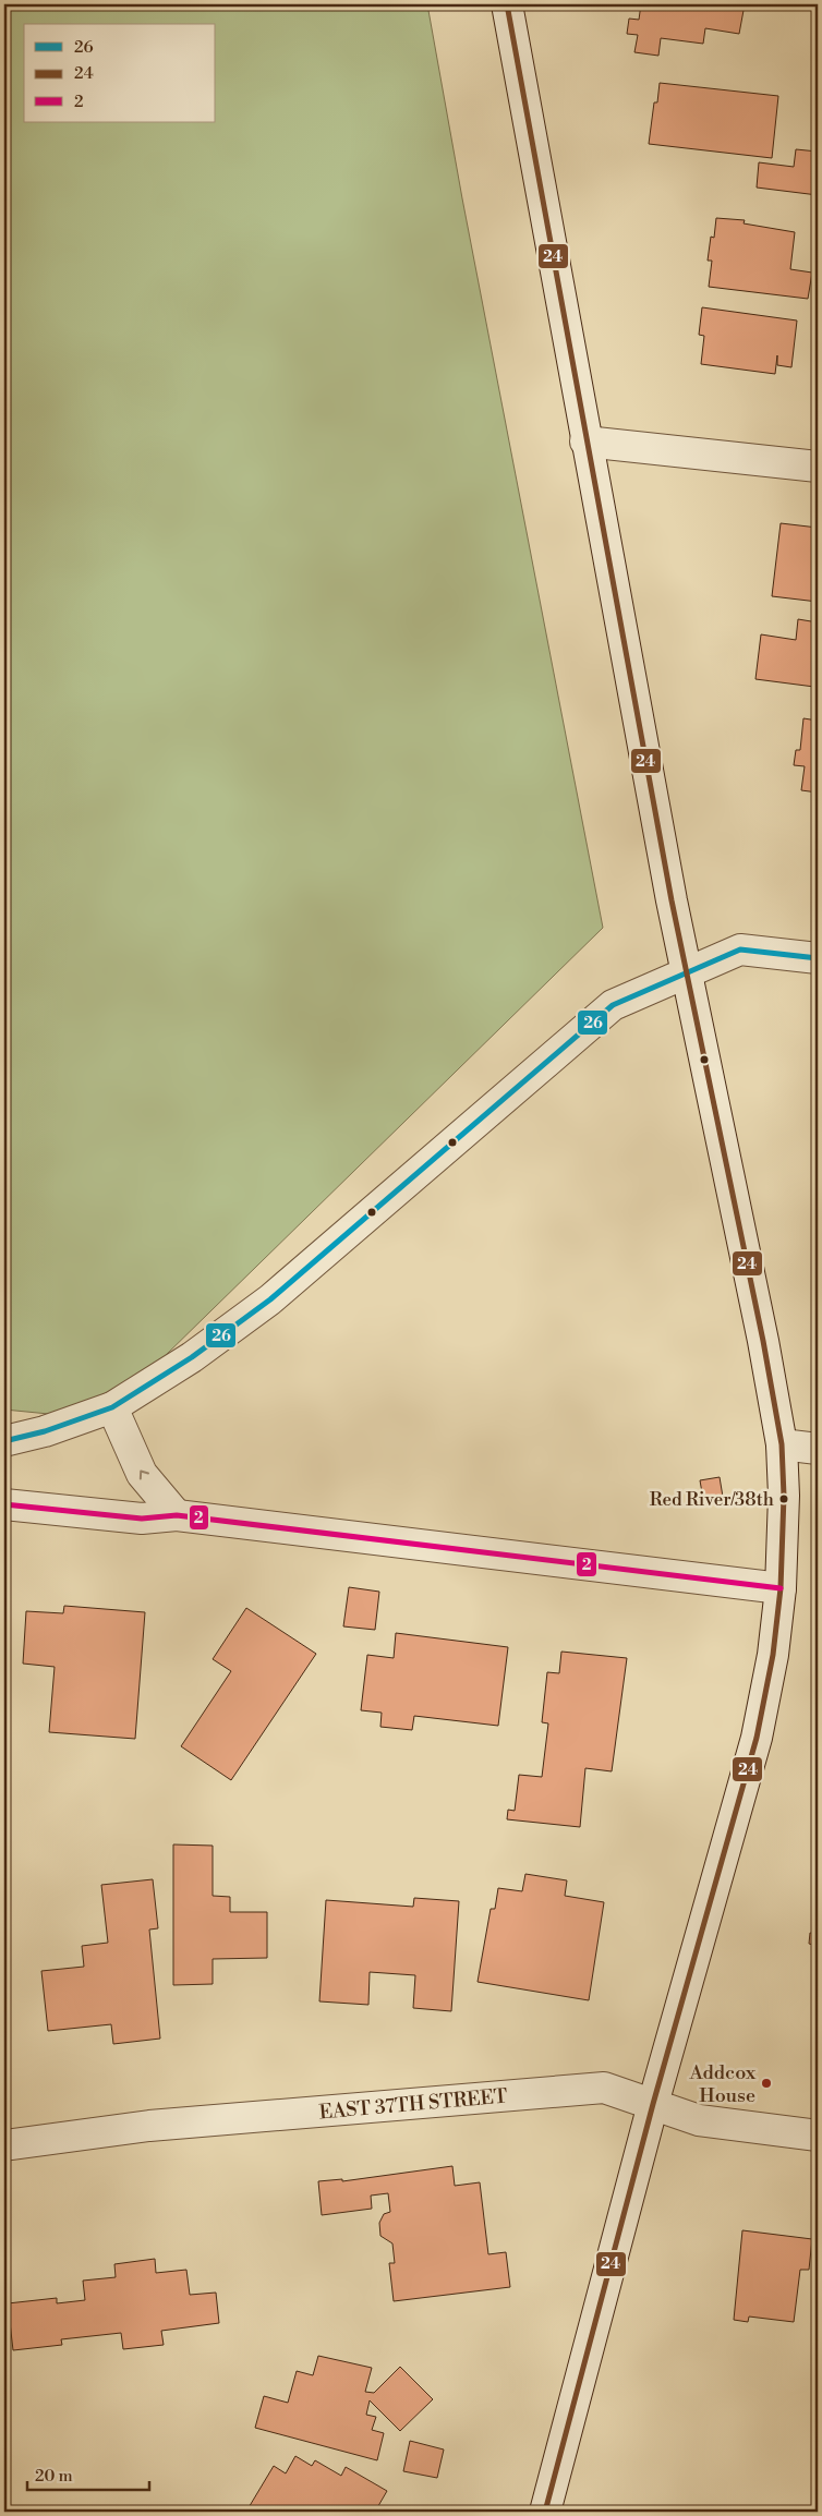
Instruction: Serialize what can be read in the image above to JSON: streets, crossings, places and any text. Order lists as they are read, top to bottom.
{
  "streets": {
    "street": ["EAST 37TH STREET"]
  },
  "places": ["Red River/38th", "Addcox House"],
  "lines": ["transit line 24", "transit line 26", "transit line 2"],
  "legend": ["26", "24", "2"],
  "scale_bar": "20 m"
}
